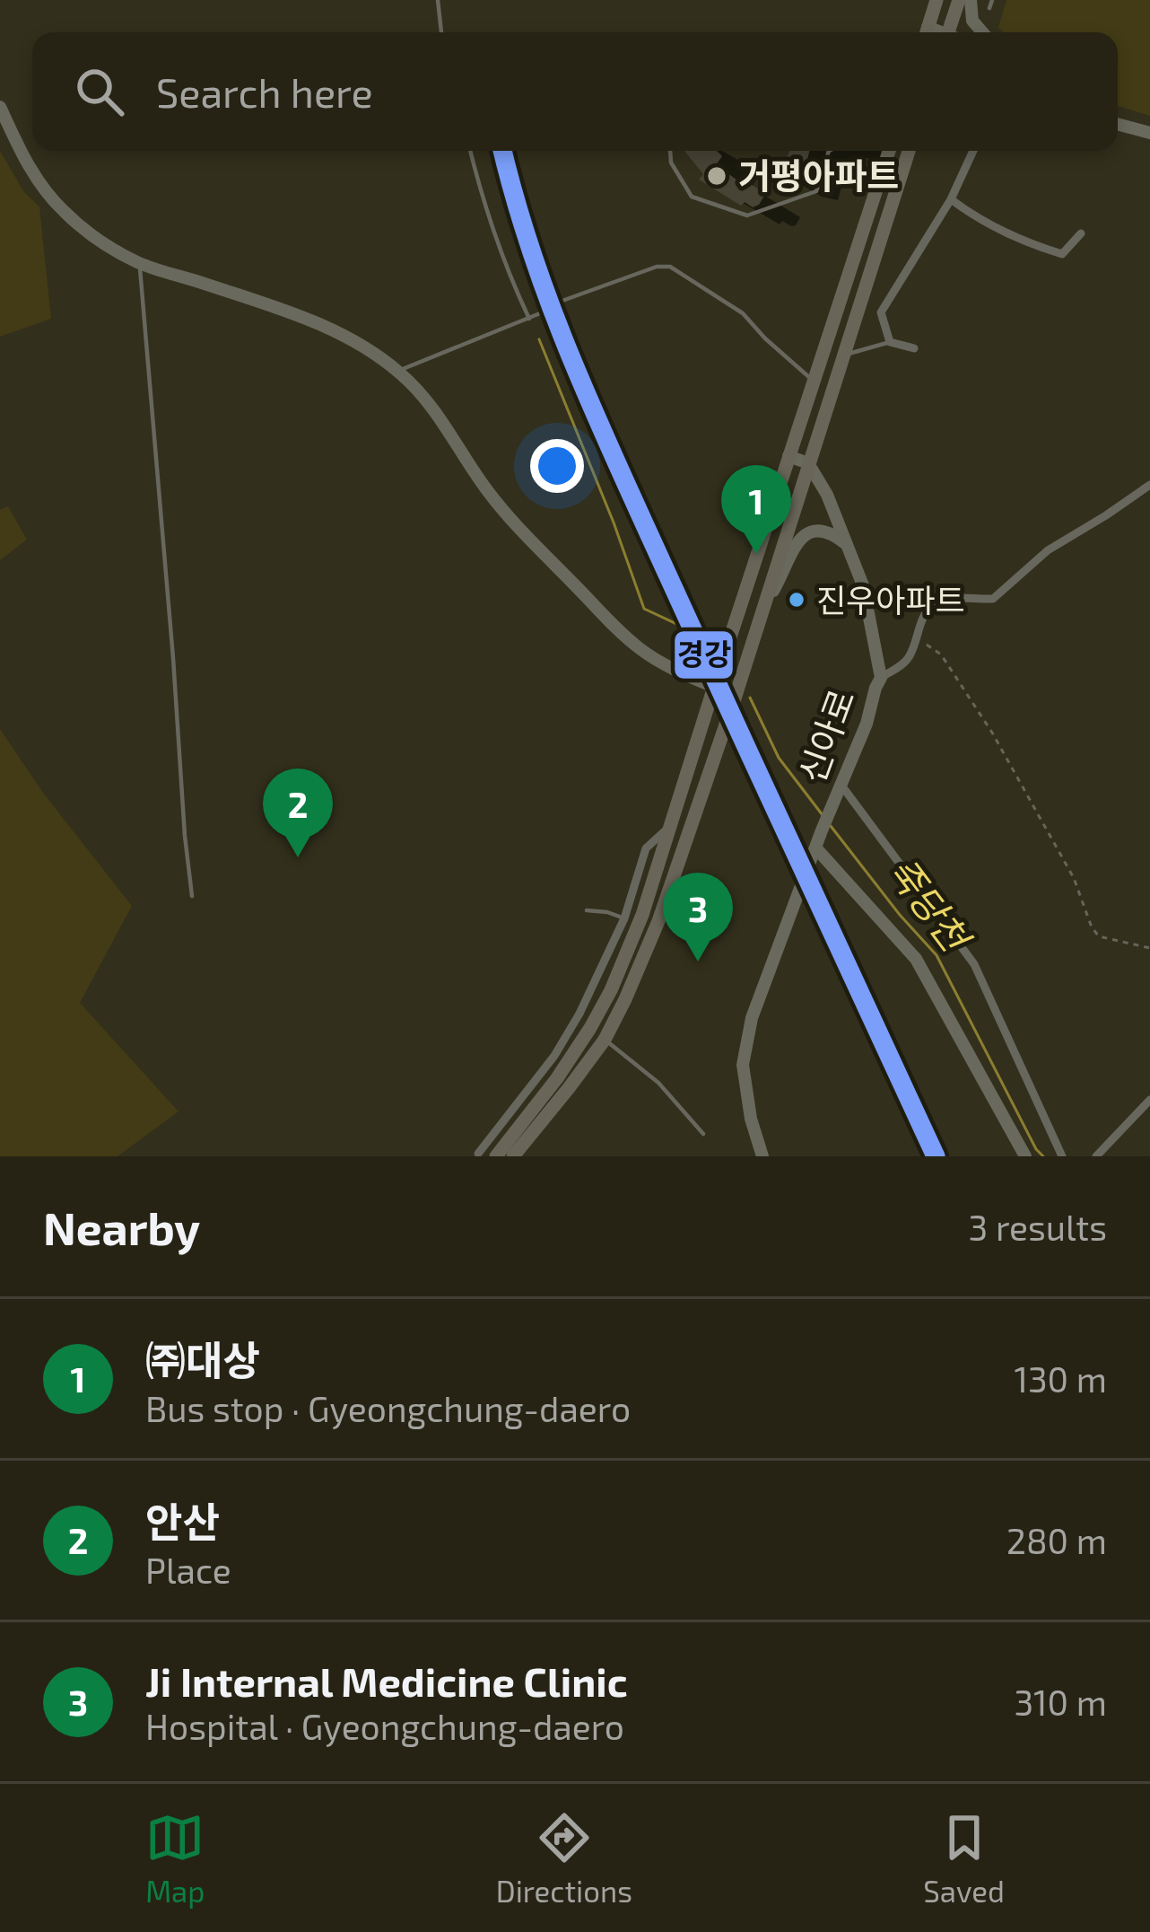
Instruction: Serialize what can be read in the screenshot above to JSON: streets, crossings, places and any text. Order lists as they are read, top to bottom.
{
  "streets": {
    "street": ["신아로"]
  },
  "water": ["죽당천"],
  "places": ["거평아파트", "진우아파트"],
  "lines": ["transit line 경강"],
  "page": {
    "search": "Search here",
    "pins": ["1", "2", "3"],
    "heading": ["Nearby", "3 results"],
    "list": [
      {
        "mark": "1",
        "name": "㈜대상",
        "note": "Bus stop · Gyeongchung-daero",
        "value": "130 m"
      },
      {
        "mark": "2",
        "name": "안산",
        "note": "Place",
        "value": "280 m"
      },
      {
        "mark": "3",
        "name": "Ji Internal Medicine Clinic",
        "note": "Hospital · Gyeongchung-daero",
        "value": "310 m"
      }
    ],
    "nav": ["Map", "Directions", "Saved"]
  }
}
